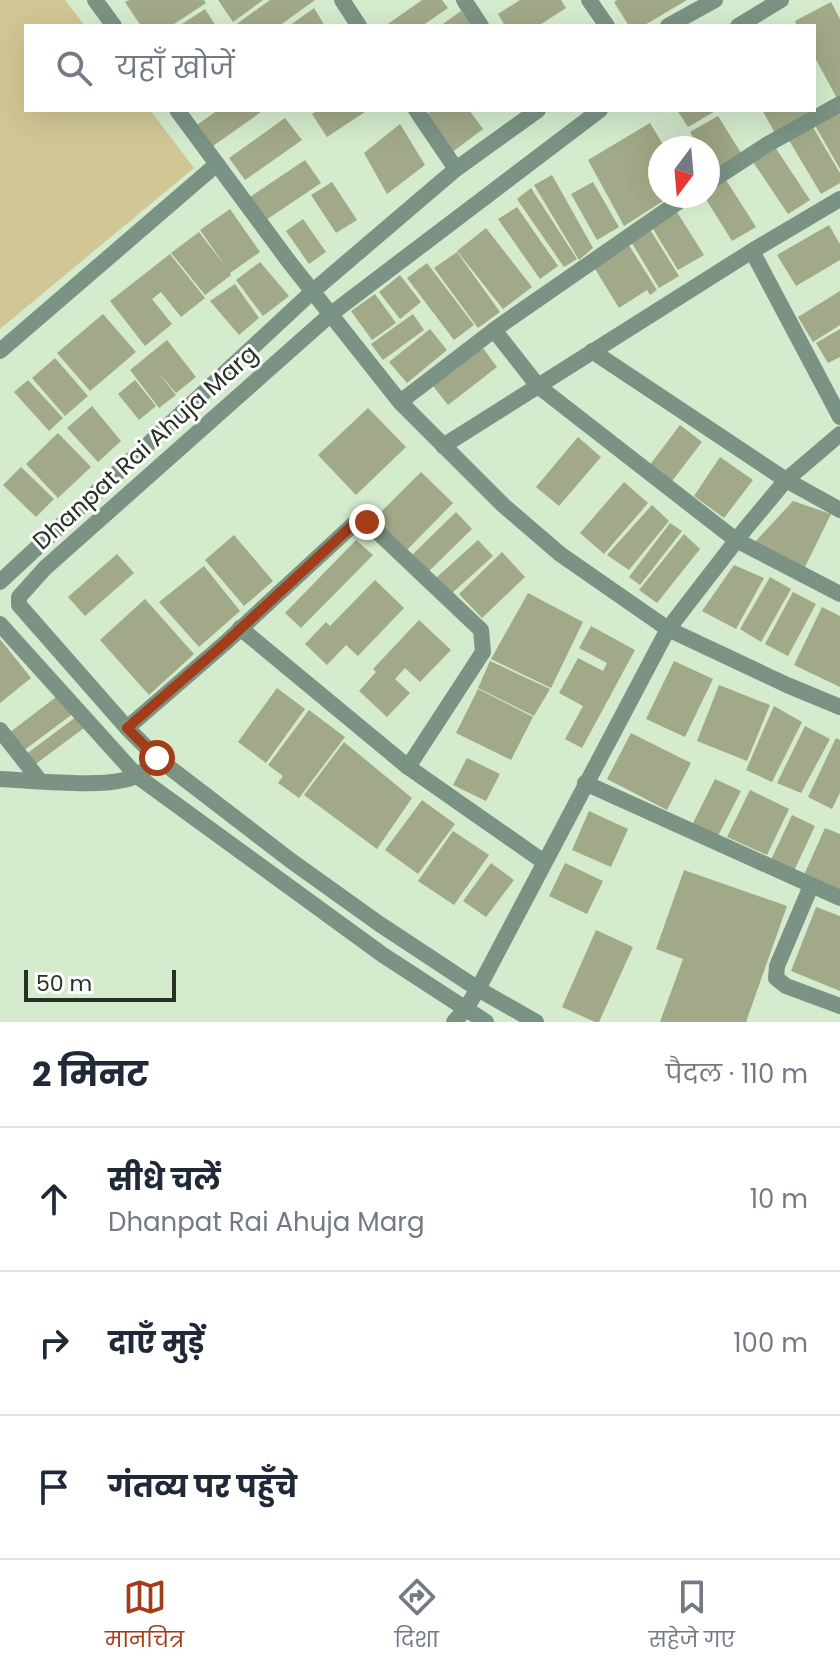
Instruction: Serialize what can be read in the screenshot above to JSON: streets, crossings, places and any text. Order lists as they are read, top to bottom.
{
  "streets": {
    "street": ["Dhanpat Rai Ahuja Marg"]
  },
  "scale_bar": "50 m",
  "north": "bottom",
  "page": {
    "search": "यहाँ खोजें",
    "scale": "50 m",
    "heading": ["2 मिनट", "पैदल · 110 m"],
    "list": [
      ["सीधे चलें", "Dhanpat Rai Ahuja Marg", "10 m"],
      ["दाएँ मुड़ें", "100 m"],
      "गंतव्य पर पहुँचे"
    ],
    "nav": ["मानचित्र", "दिशा", "सहेजे गए"]
  }
}
